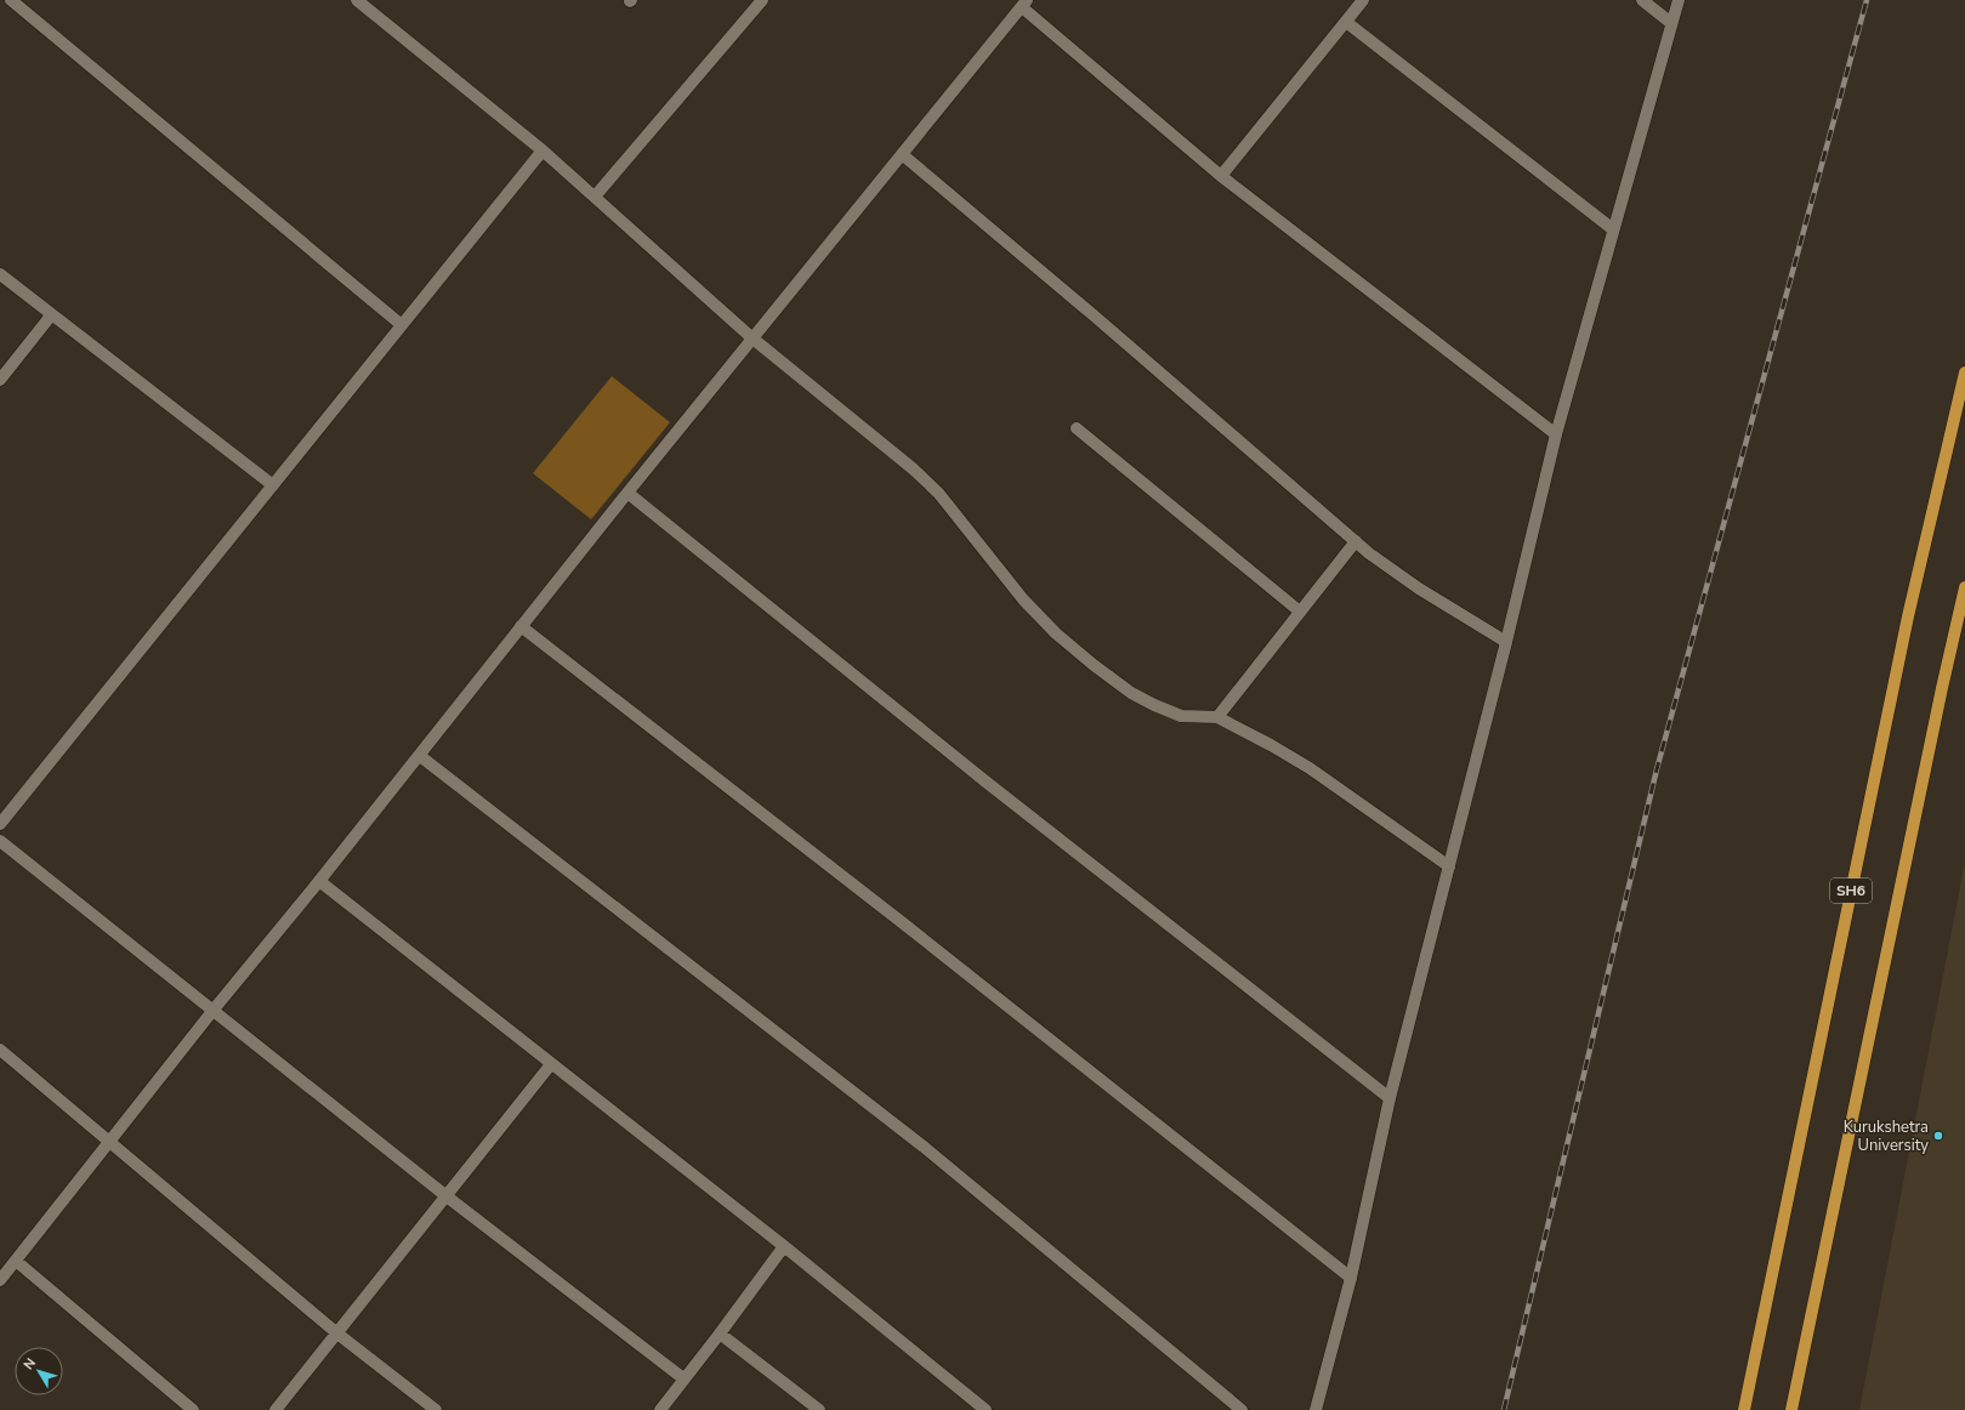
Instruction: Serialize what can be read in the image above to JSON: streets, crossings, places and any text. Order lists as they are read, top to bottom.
{
  "streets": {
    "main road": ["SH6"]
  },
  "places": ["Kurukshetra University"],
  "north": "top left"
}
